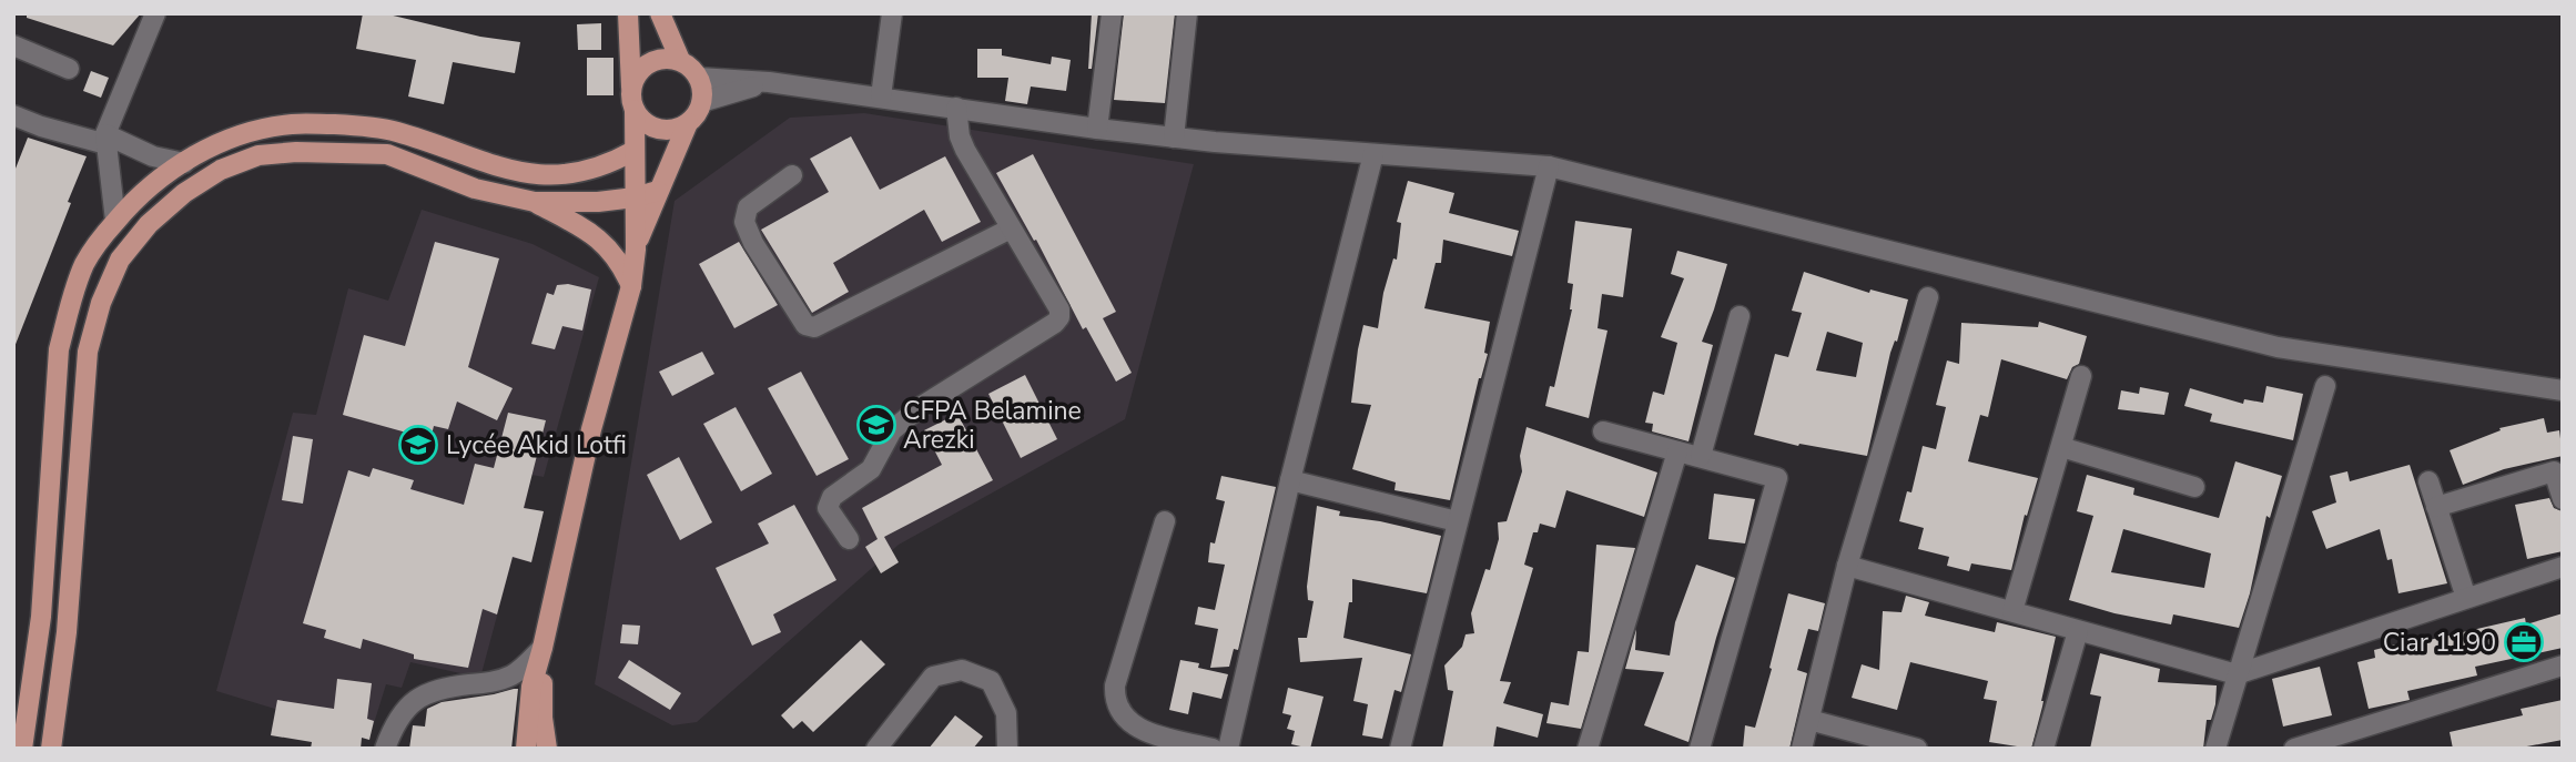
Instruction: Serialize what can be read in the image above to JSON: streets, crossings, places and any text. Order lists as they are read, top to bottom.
{
  "places": {
    "school or university": ["CFPA Belamine Arezki", "Lycée Akid Lotfi"],
    "office": ["Ciar 1190"]
  }
}
